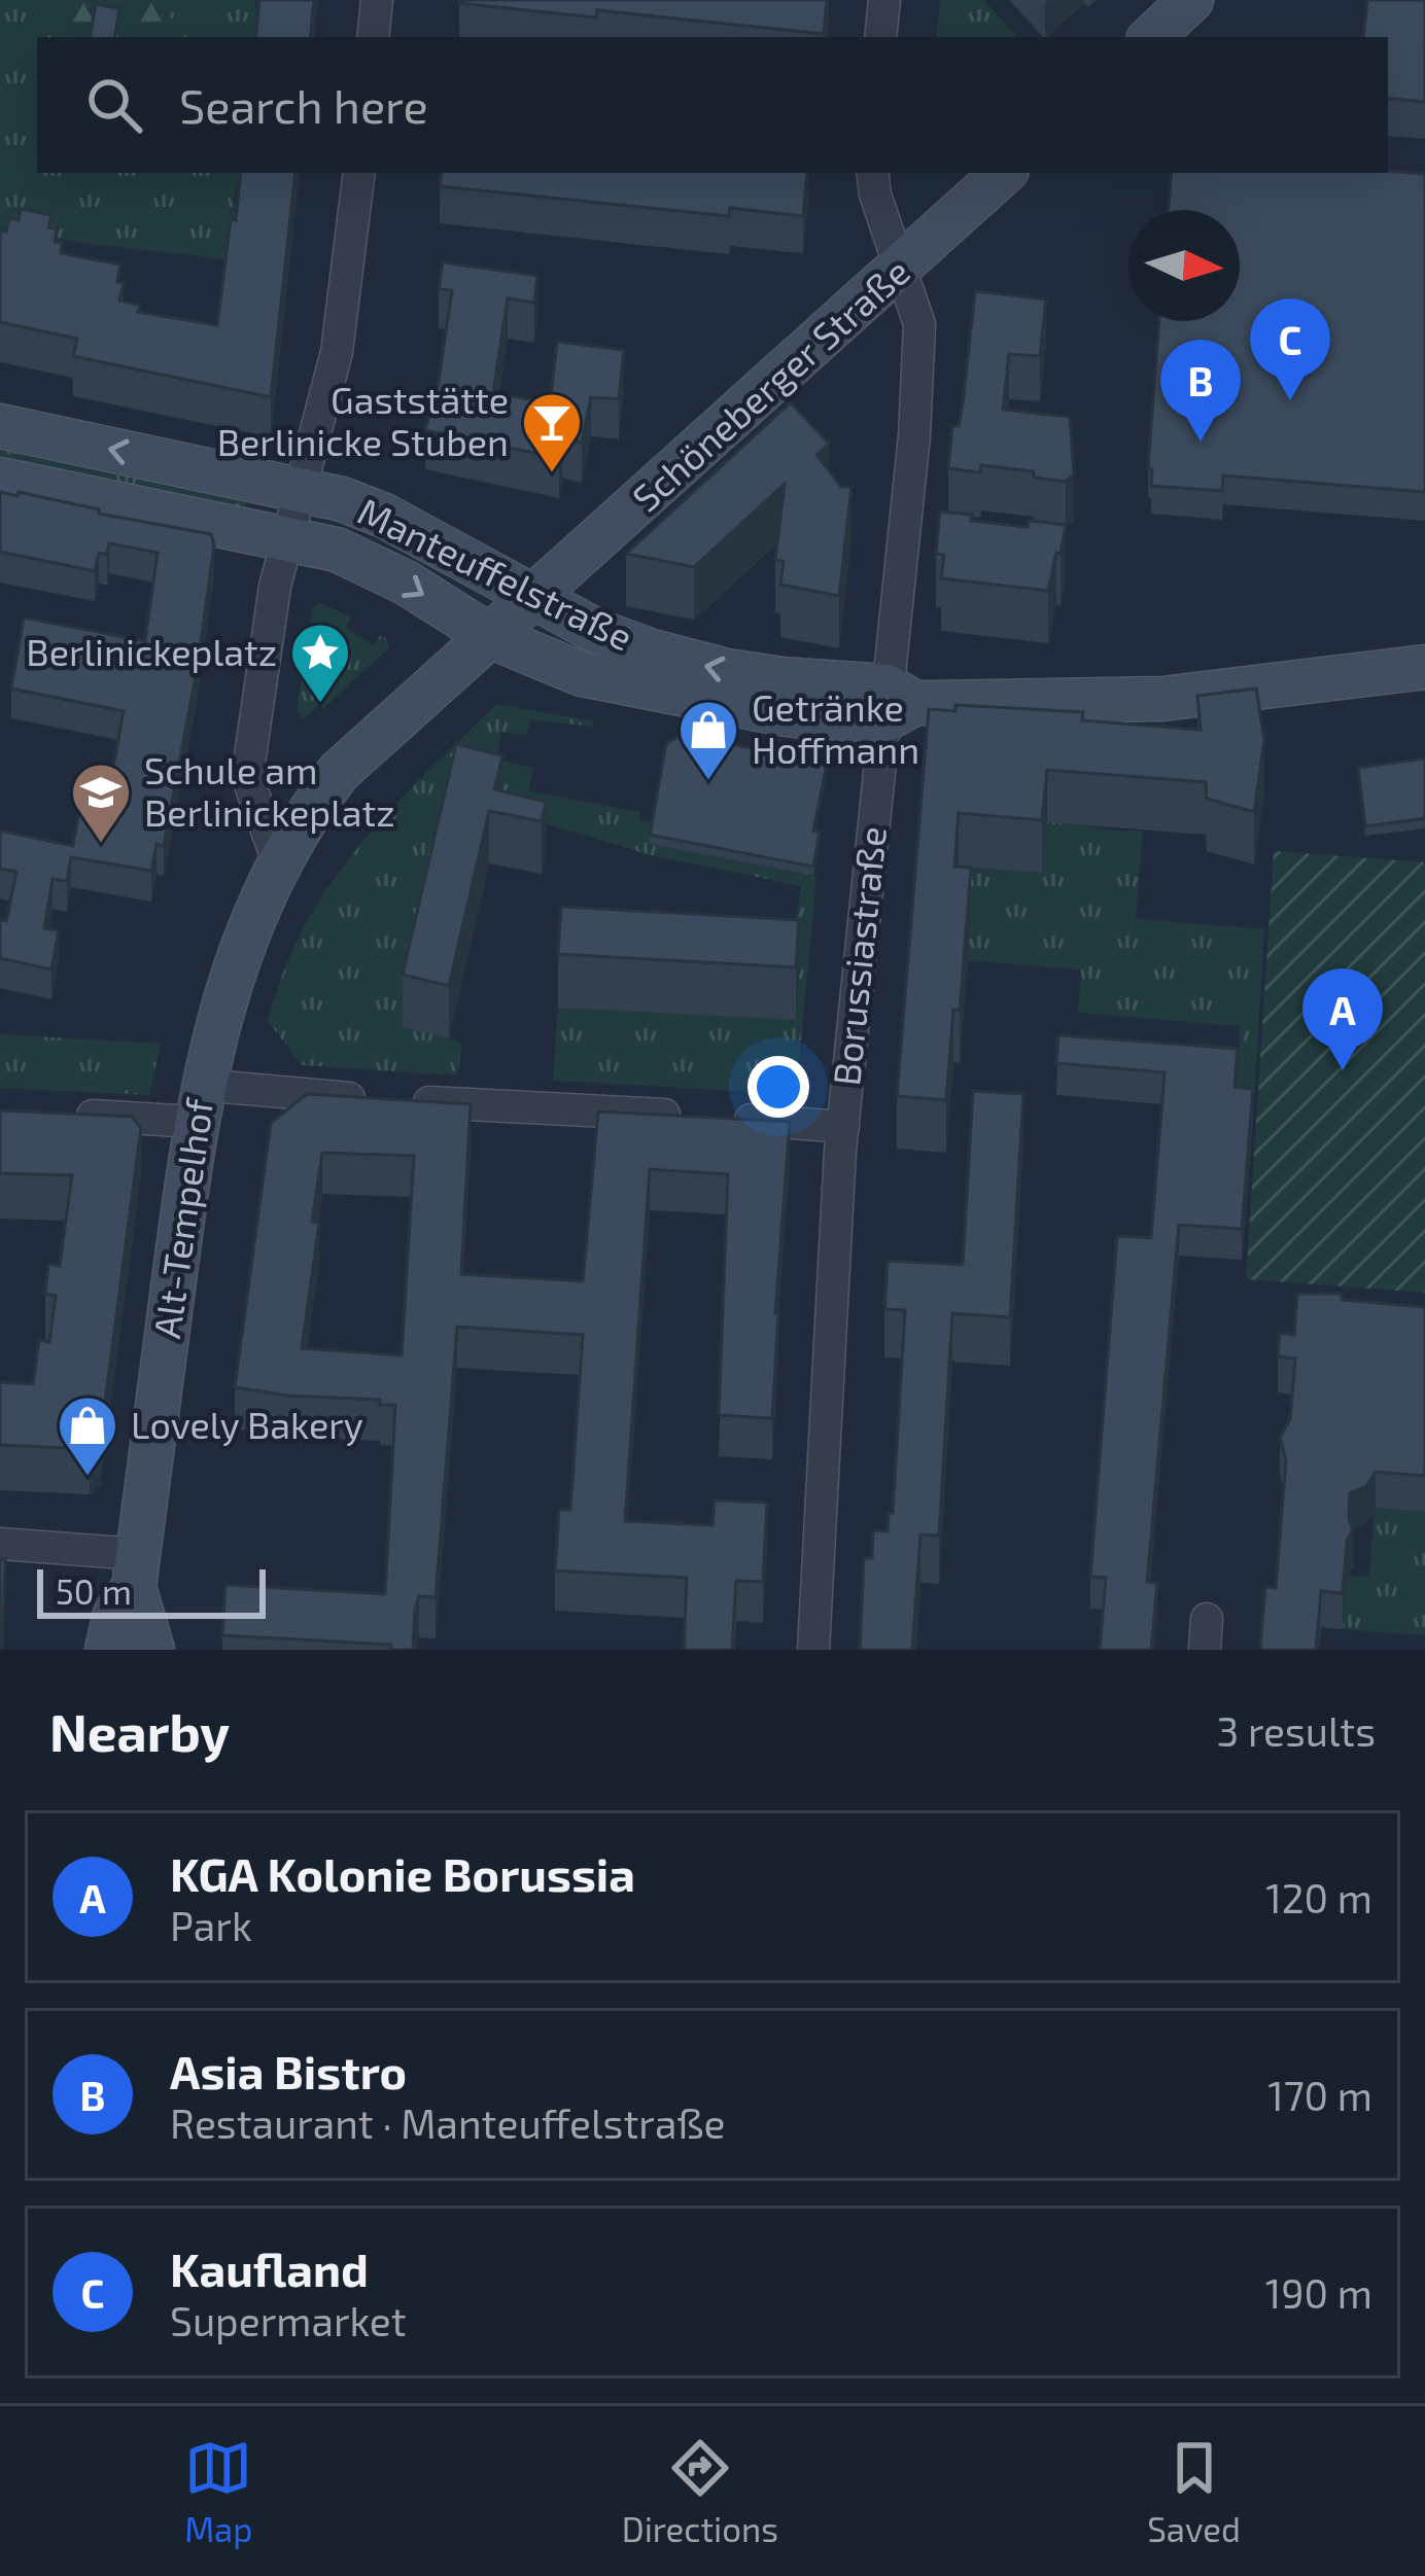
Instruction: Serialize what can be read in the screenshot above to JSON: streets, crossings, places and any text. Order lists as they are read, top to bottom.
{
  "streets": {
    "main road": ["Schöneberger Straße", "Manteuffelstraße", "Alt-Tempelhof"],
    "street": ["Borussiastraße"]
  },
  "crossings": [
    ["Schöneberger Straße", "Manteuffelstraße"],
    ["Schöneberger Straße", "Borussiastraße"],
    ["Schöneberger Straße", "Alt-Tempelhof"],
    ["Manteuffelstraße", "Borussiastraße"],
    ["Manteuffelstraße", "Alt-Tempelhof"]
  ],
  "places": {
    "bar": ["Gaststätte Berlinicke Stuben"],
    "place": ["Berlinickeplatz"],
    "shop": ["Getränke Hoffmann", "Lovely Bakery"],
    "school or university": ["Schule am Berlinickeplatz"]
  },
  "scale_bar": "50 m",
  "north": "right",
  "page": {
    "search": "Search here",
    "pins": ["C", "B", "A"],
    "scale": "50 m",
    "heading": ["Nearby", "3 results"],
    "list": [
      {
        "mark": "A",
        "name": "KGA Kolonie Borussia",
        "note": "Park",
        "value": "120 m"
      },
      {
        "mark": "B",
        "name": "Asia Bistro",
        "note": "Restaurant · Manteuffelstraße",
        "value": "170 m"
      },
      {
        "mark": "C",
        "name": "Kaufland",
        "note": "Supermarket",
        "value": "190 m"
      }
    ],
    "nav": ["Map", "Directions", "Saved"]
  }
}
